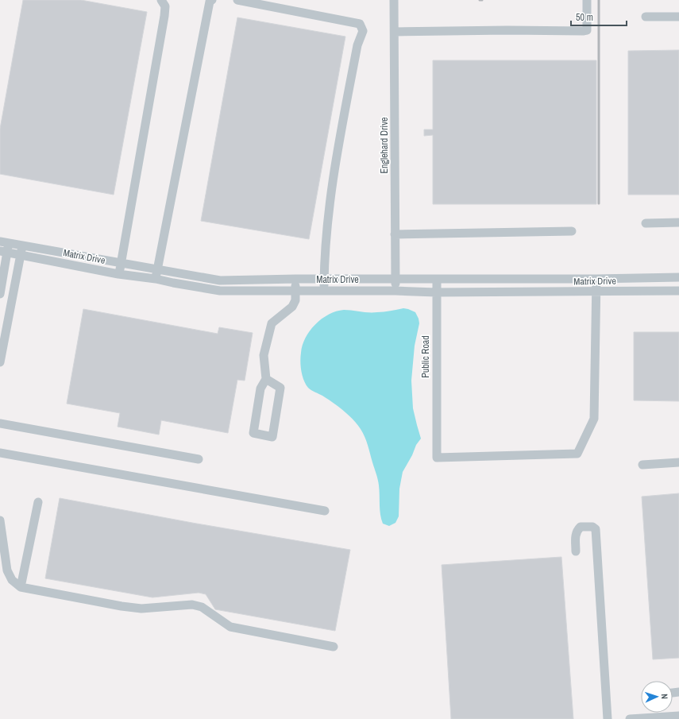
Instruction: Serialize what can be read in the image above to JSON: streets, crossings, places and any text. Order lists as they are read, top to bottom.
{
  "streets": {
    "street": ["Englehard Drive", "Matrix Drive", "Public Road"]
  },
  "crossings": [
    ["Englehard Drive", "Matrix Drive"],
    ["Matrix Drive", "Public Road"]
  ],
  "scale_bar": "50 m",
  "north": "right"
}
